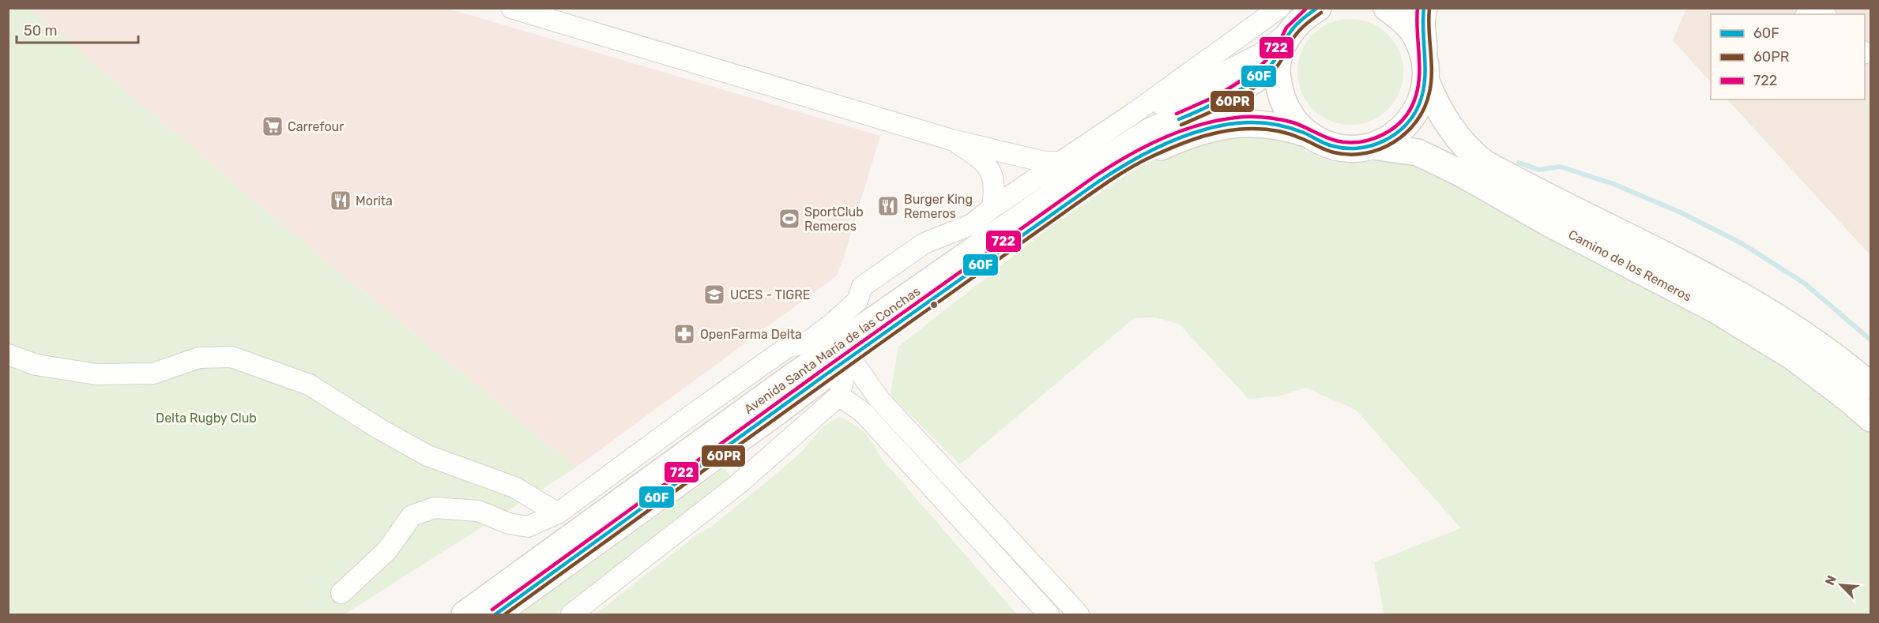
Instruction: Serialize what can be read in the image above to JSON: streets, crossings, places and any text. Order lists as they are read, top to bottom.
{
  "streets": {
    "main road": ["Camino de los Remeros", "Avenida Santa María de las Conchas"]
  },
  "parks": ["Delta Rugby Club"],
  "places": {
    "supermarket": ["Carrefour"],
    "restaurant": ["Morita", "Burger King Remeros"],
    "sports": ["SportClub Remeros"],
    "school or university": ["UCES - TIGRE"],
    "pharmacy": ["OpenFarma Delta"]
  },
  "lines": ["transit line 60F", "transit line 722", "transit line 60PR"],
  "legend": ["60F", "60PR", "722"],
  "scale_bar": "50 m",
  "north": "top left"
}
